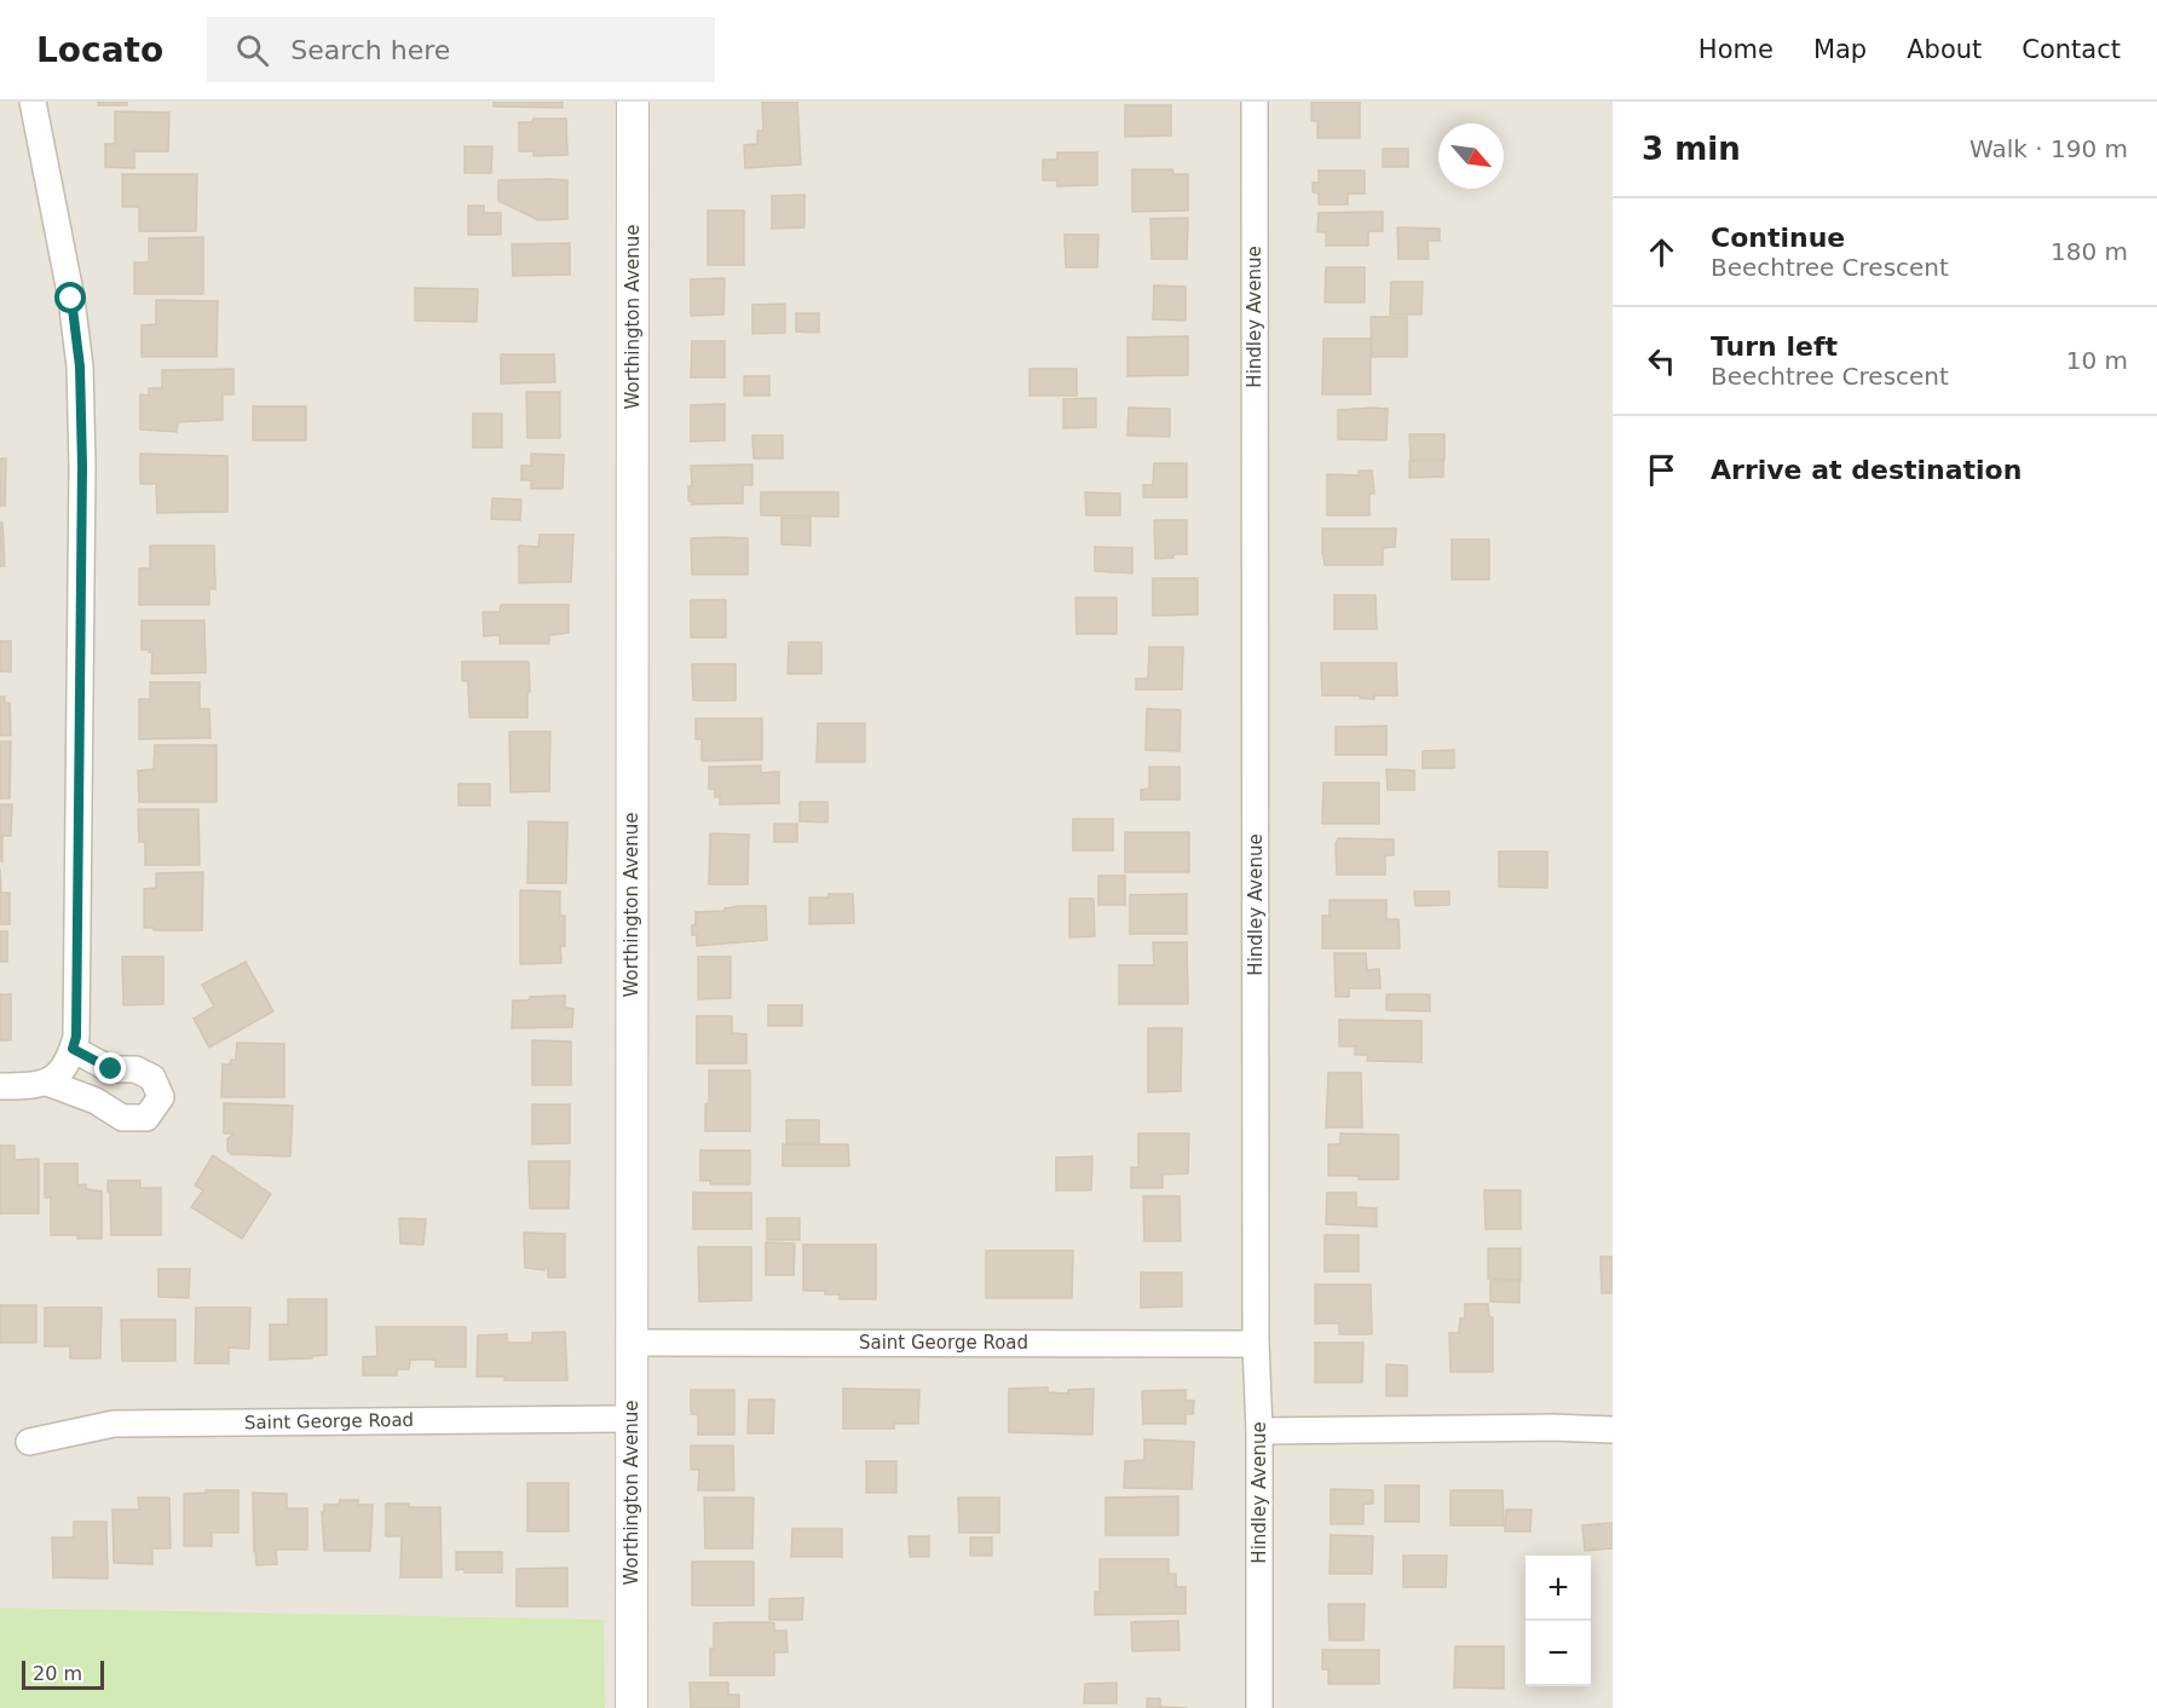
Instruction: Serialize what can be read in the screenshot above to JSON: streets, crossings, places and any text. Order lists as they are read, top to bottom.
{
  "streets": {
    "street": ["Worthington Avenue", "Hindley Avenue", "Saint George Road"]
  },
  "crossings": [
    ["Worthington Avenue", "Saint George Road"],
    ["Hindley Avenue", "Saint George Road"]
  ],
  "scale_bar": "20 m",
  "north": "bottom right",
  "page": {
    "header": "Locato",
    "search": "Search here",
    "nav": [
      "Home",
      "Map",
      "About",
      "Contact"
    ],
    "heading": ["3 min", "Walk · 190 m"],
    "list": [
      ["Continue", "Beechtree Crescent", "180 m"],
      ["Turn left", "Beechtree Crescent", "10 m"],
      "Arrive at destination"
    ],
    "map_buttons": ["+", "−"],
    "scale": "20 m"
  }
}
